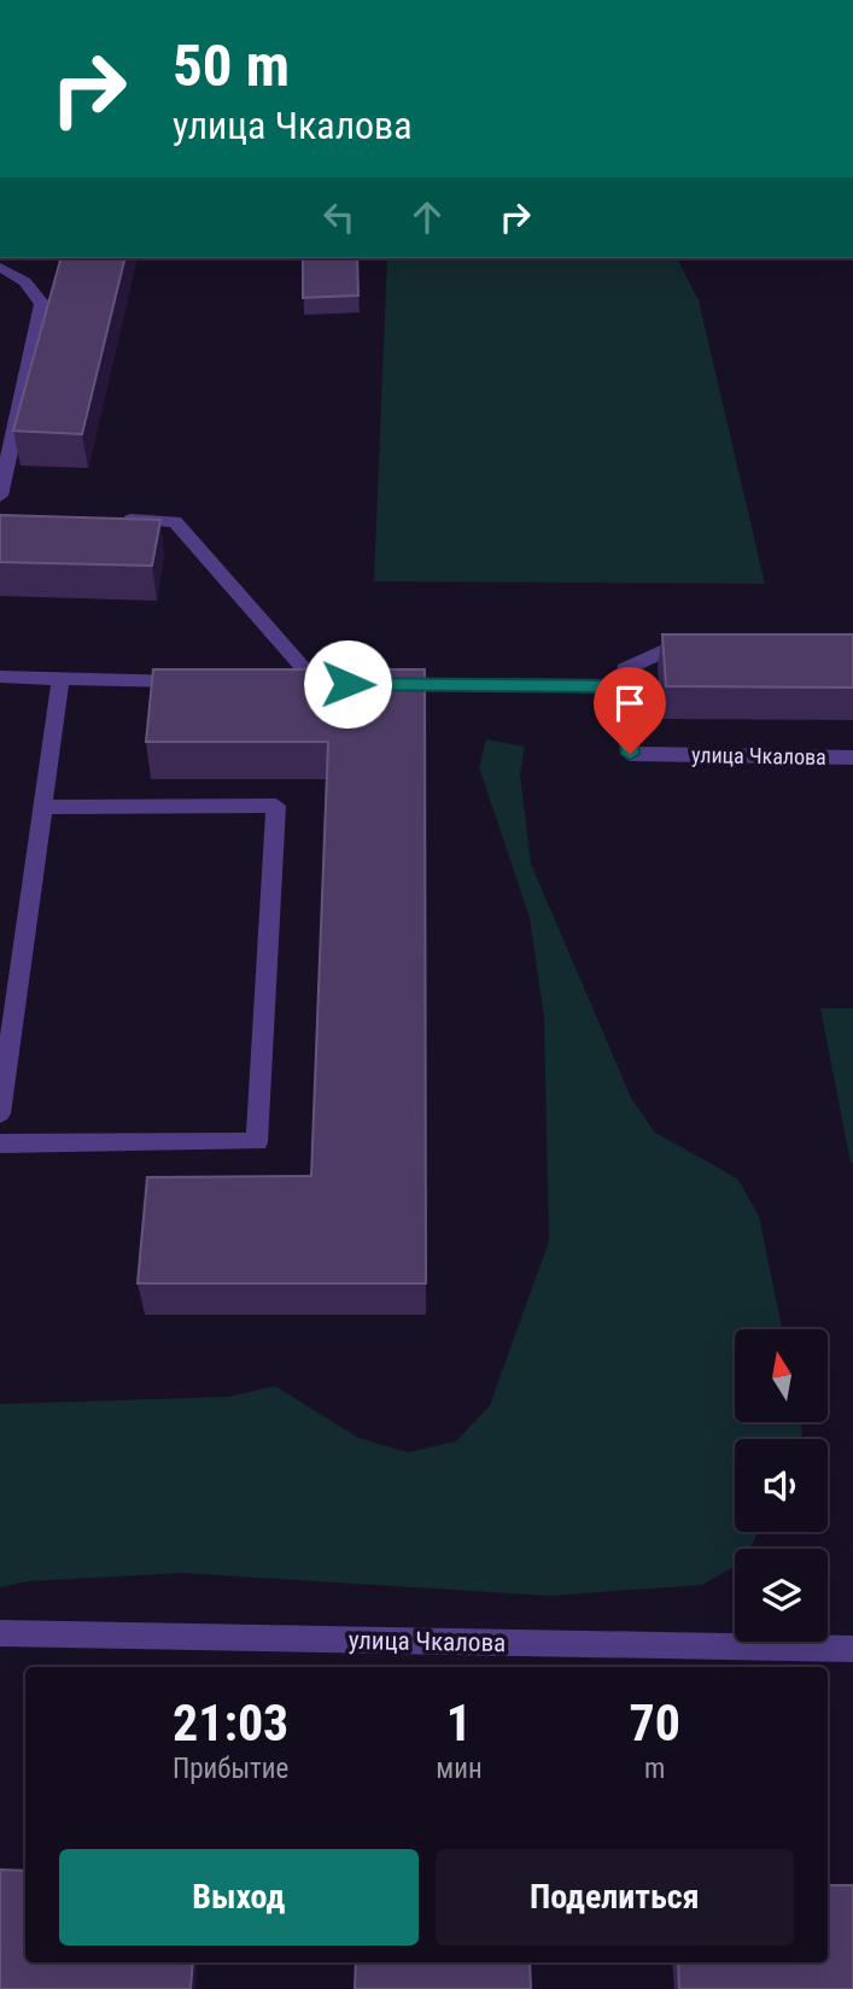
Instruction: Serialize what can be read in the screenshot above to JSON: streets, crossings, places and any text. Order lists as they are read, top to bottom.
{
  "streets": {
    "street": ["улица Чкалова"]
  },
  "north": "top",
  "page": {
    "turn": ["50 m", "улица Чкалова"],
    "eta": [
      "21:03",
      "Прибытие",
      "1",
      "мин",
      "70",
      "m"
    ],
    "buttons": ["Выход", "Поделиться"]
  }
}
